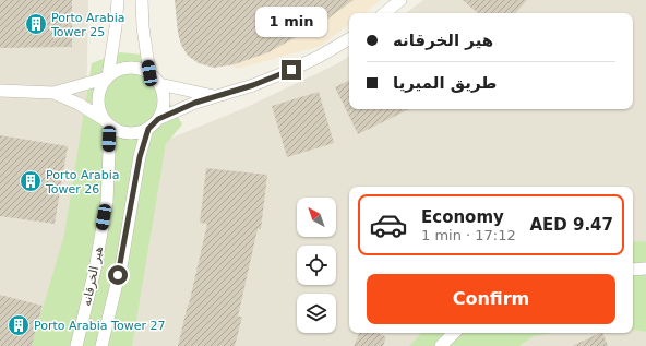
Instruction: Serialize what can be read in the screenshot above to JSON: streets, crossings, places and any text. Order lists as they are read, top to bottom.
{
  "streets": {
    "street": ["هير الخرقانه"]
  },
  "places": {
    "building": ["Porto Arabia Tower 25", "Porto Arabia Tower 26", "Porto Arabia Tower 27"]
  },
  "north": "top left",
  "page": {
    "bubble": "1 min",
    "banner": ["هير الخرقانه", "طريق الميريا"],
    "list": [
      {
        "name": "Economy",
        "note": "1 min · 17:12",
        "value": "AED 9.47"
      }
    ],
    "buttons": "Confirm"
  }
}
